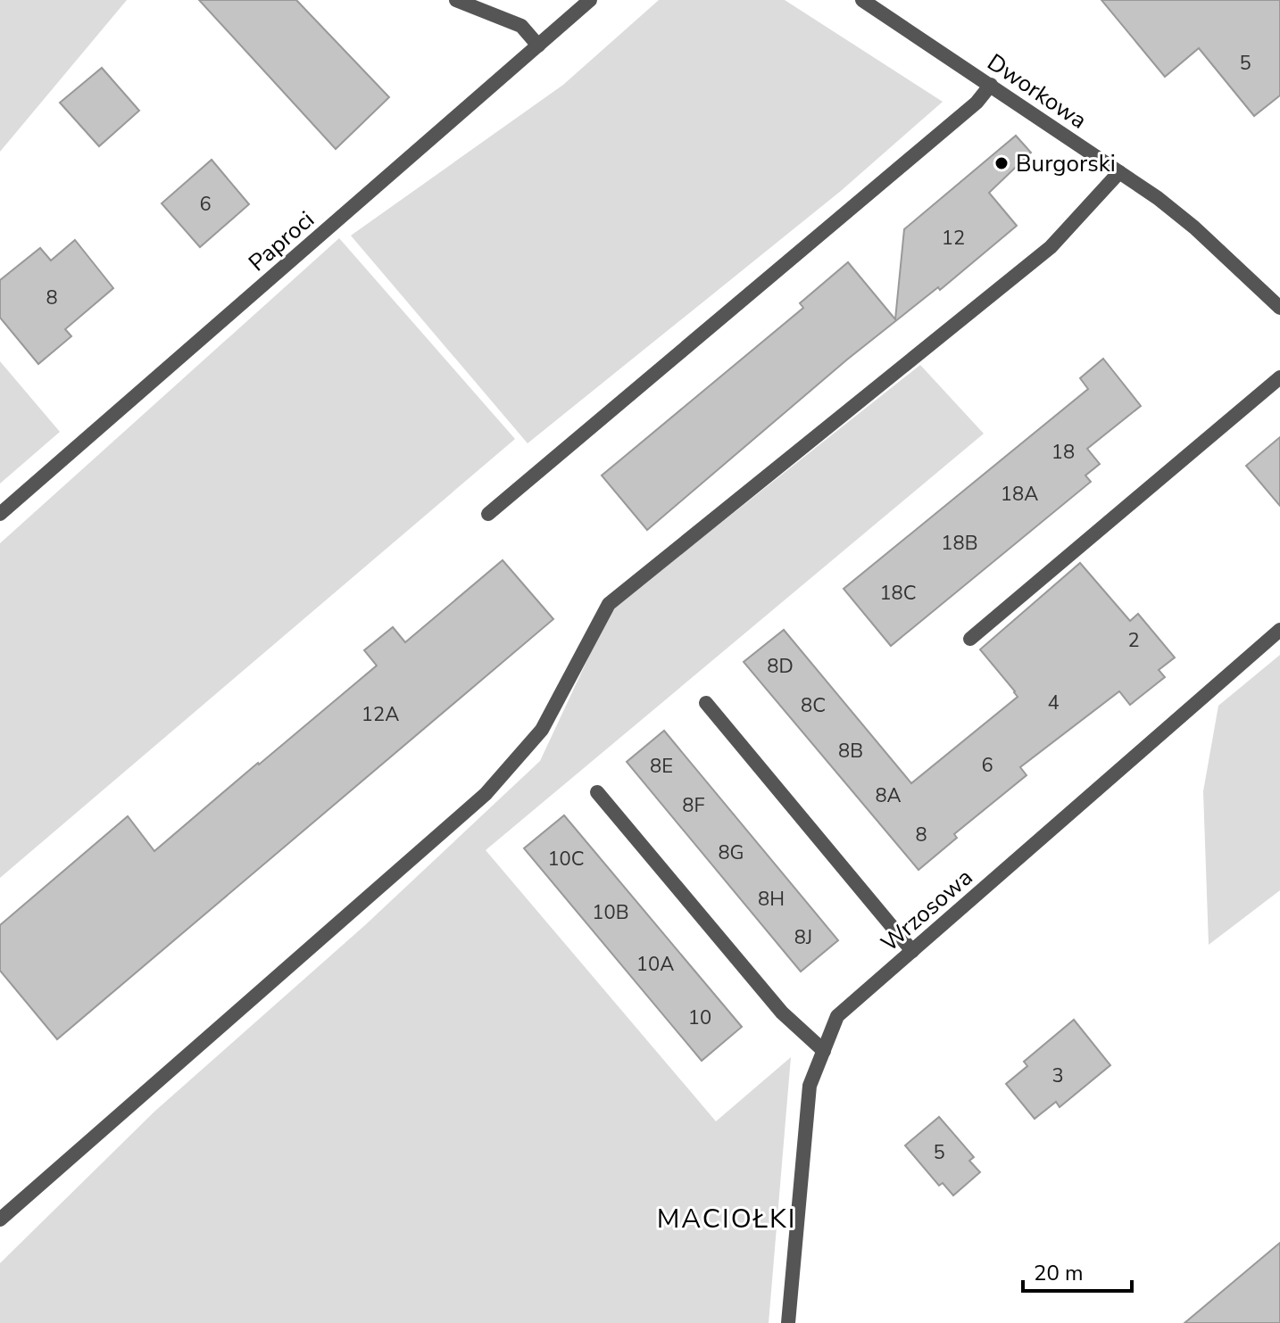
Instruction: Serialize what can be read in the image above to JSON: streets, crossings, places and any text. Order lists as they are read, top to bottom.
{
  "streets": {
    "street": ["Dworkowa", "Paproci", "Wrzosowa"]
  },
  "districts": ["MACIOŁKI"],
  "places": ["Burgorski"],
  "house_numbers": [
    "5",
    "6",
    "12",
    "8",
    "18",
    "18A",
    "18B",
    "18C",
    "2",
    "8D",
    "4",
    "8C",
    "12A",
    "8B",
    "6",
    "8E",
    "8A",
    "8F",
    "8",
    "8G",
    "10C",
    "8H",
    "10B",
    "8J",
    "10A",
    "10",
    "3",
    "5"
  ],
  "scale_bar": "20 m"
}
